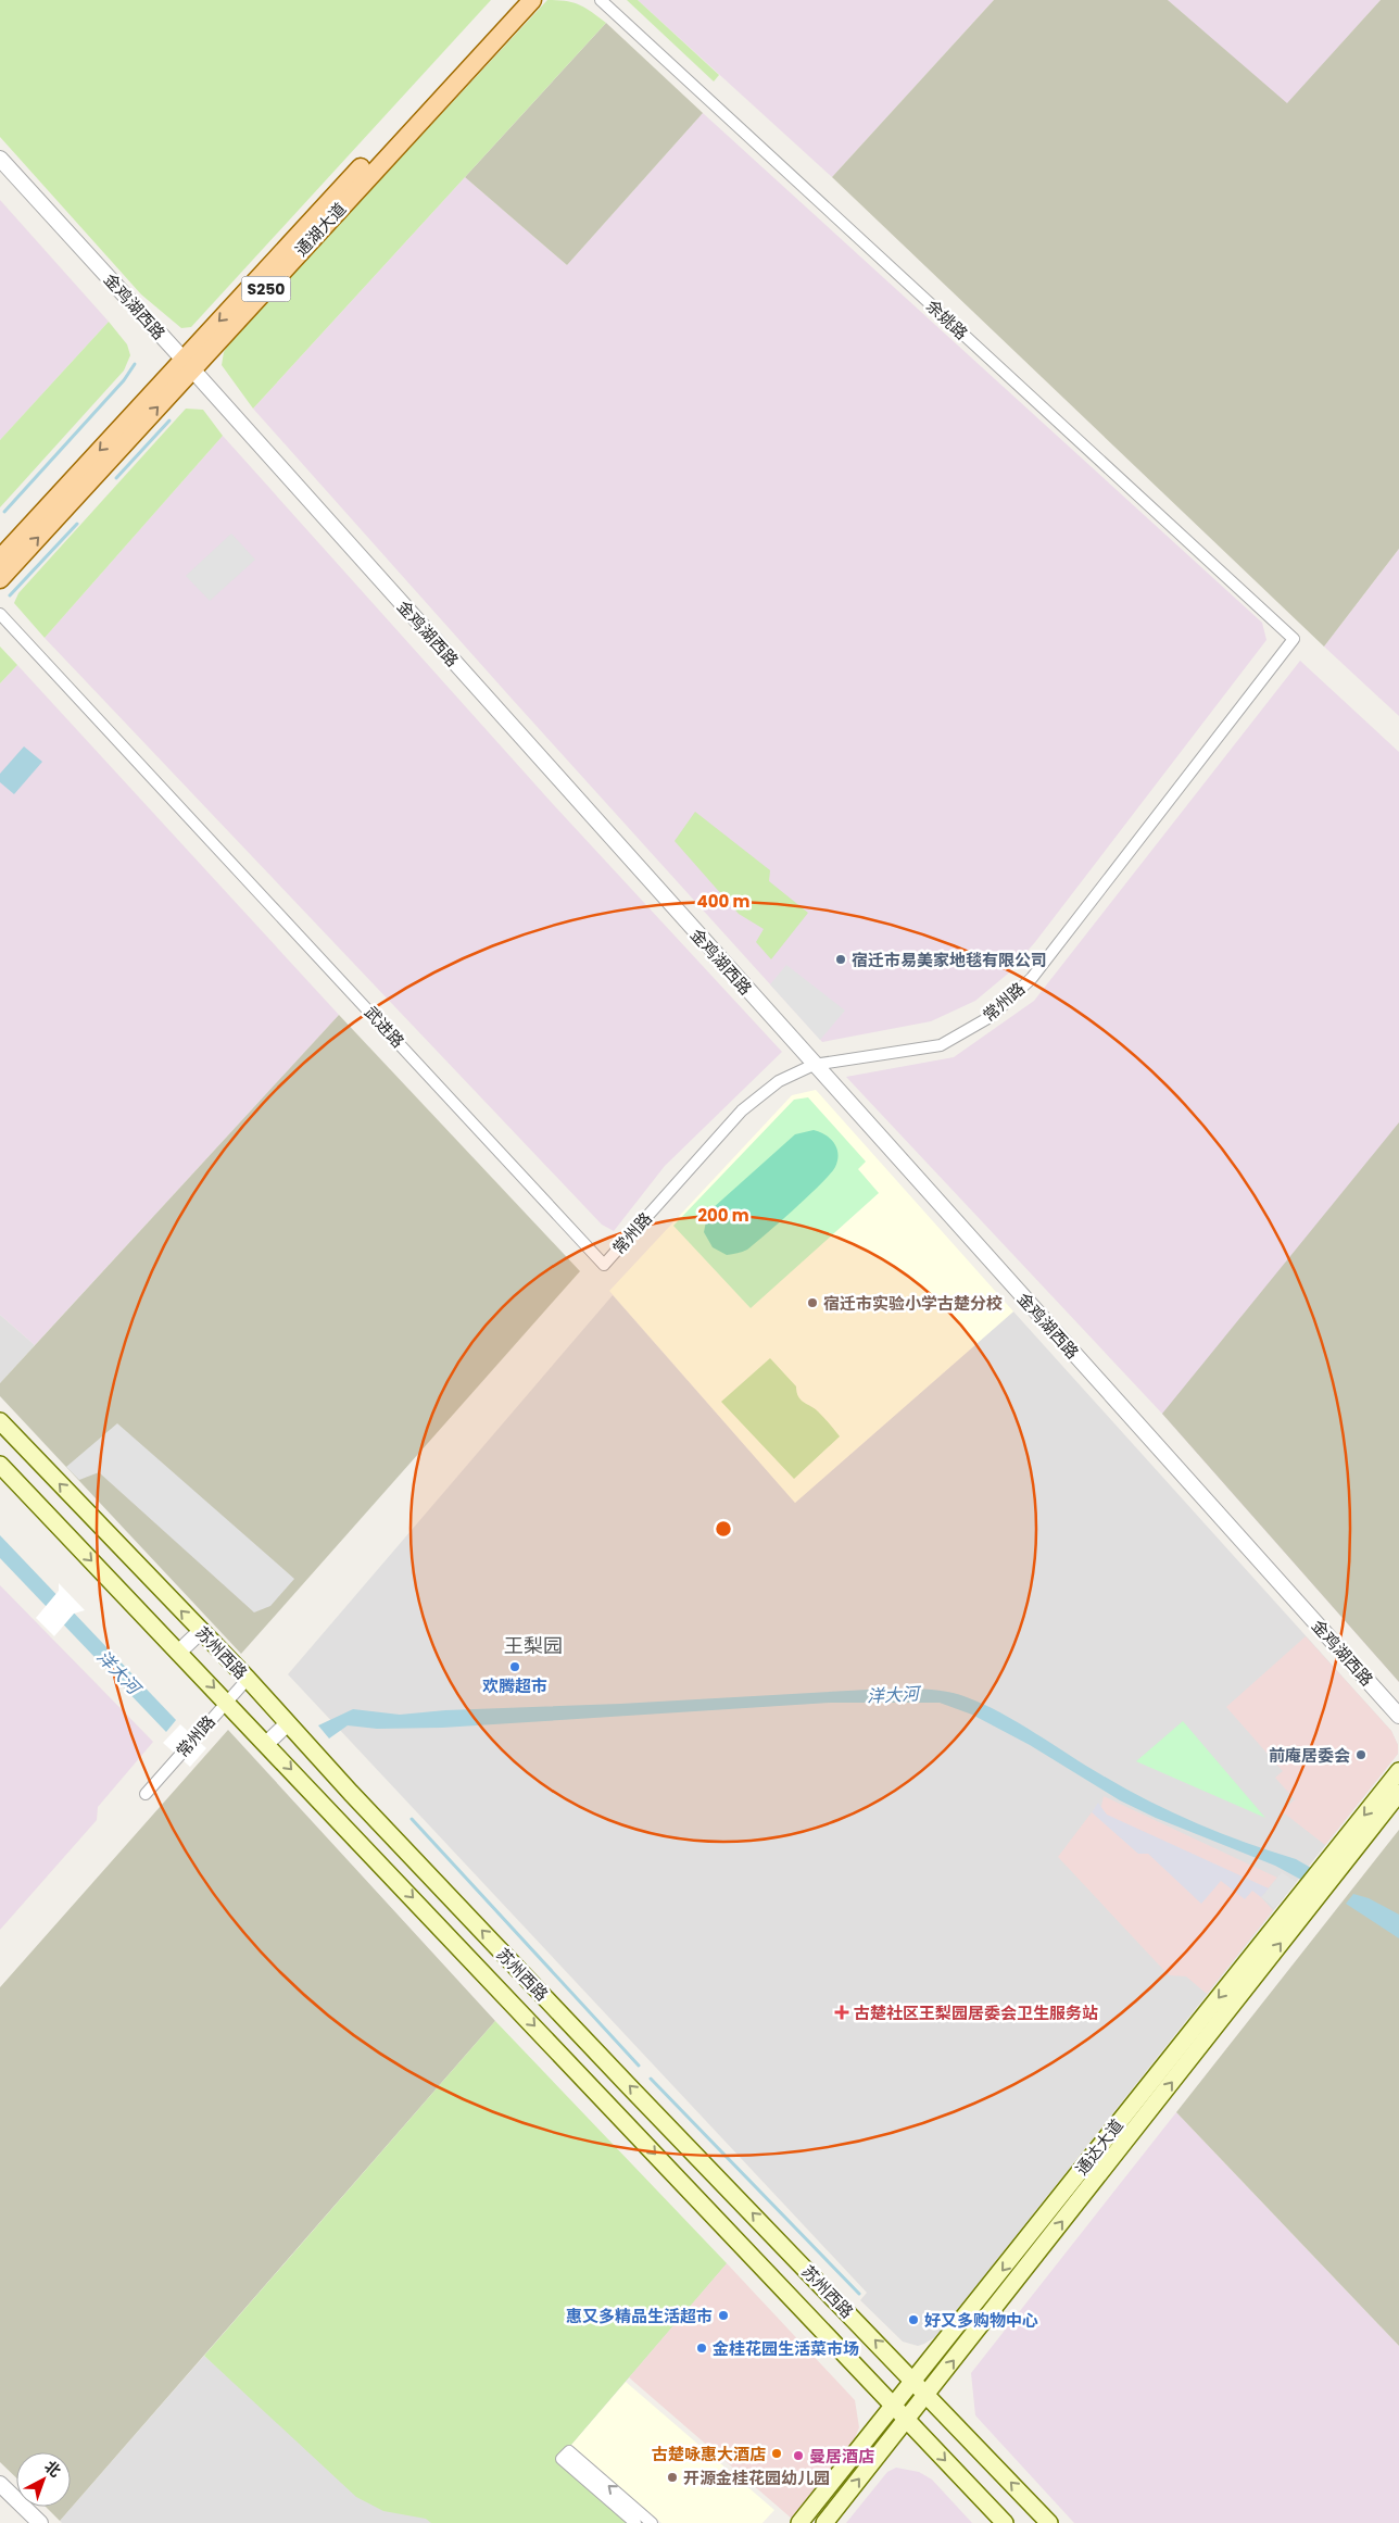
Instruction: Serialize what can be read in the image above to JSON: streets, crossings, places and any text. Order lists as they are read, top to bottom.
{
  "streets": {
    "main road": [
      "通湖大道",
      "S250",
      "苏州西路",
      "通达大道"
    ],
    "street": [
      "金鸡湖西路",
      "余姚路",
      "常州路",
      "武进路"
    ]
  },
  "crossings": [
    ["通湖大道", "金鸡湖西路"],
    ["金鸡湖西路", "常州路"],
    ["余姚路", "常州路"],
    ["常州路", "武进路"],
    ["常州路", "苏州西路"],
    ["苏州西路", "通达大道"]
  ],
  "districts": ["王梨园"],
  "water": ["洋大河"],
  "places": {
    "other": [
      "宿迁市易美家地毯有限公司",
      "宿迁市实验小学古楚分校",
      "欢腾超市",
      "前庵居委会",
      "惠又多精品生活超市",
      "好又多购物中心",
      "金桂花园生活菜市场",
      "古楚咏惠大酒店",
      "曼居酒店",
      "开源金桂花园幼儿园"
    ],
    "health": ["古楚社区王梨园居委会卫生服务站"]
  },
  "north": "top right",
  "rings": ["400 m", "200 m"]
}
